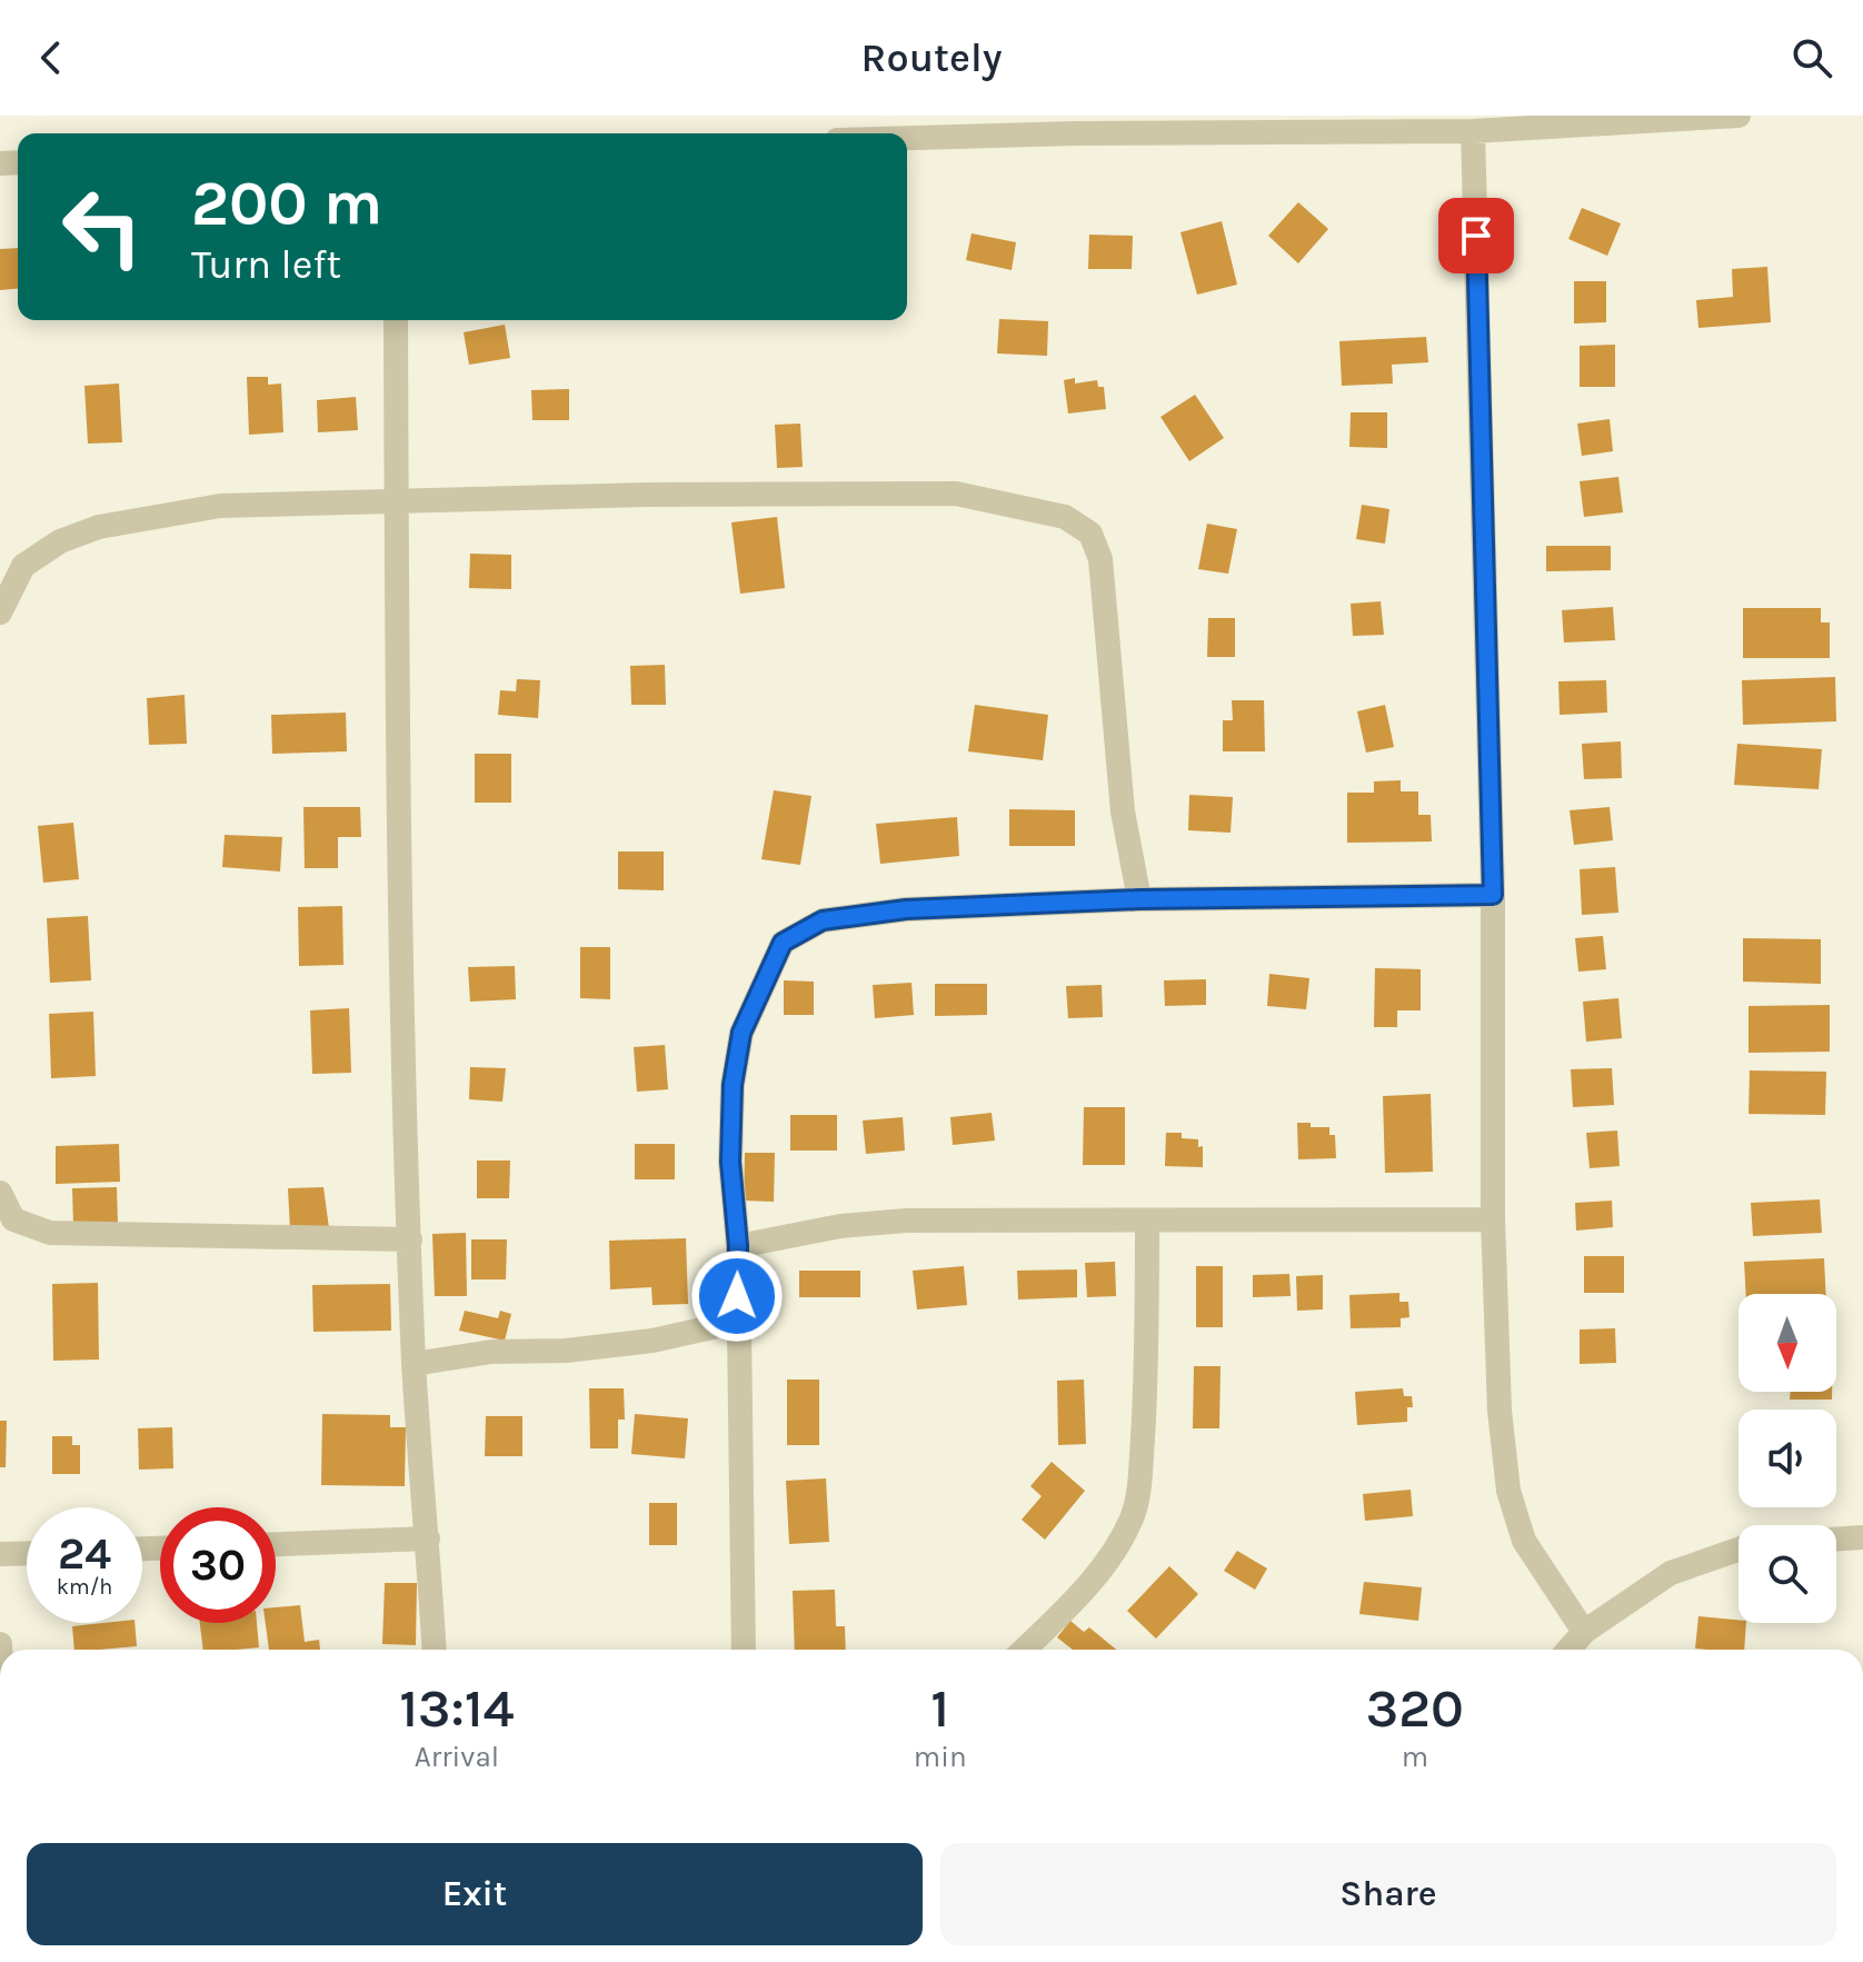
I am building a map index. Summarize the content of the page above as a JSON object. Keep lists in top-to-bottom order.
{
  "north": "bottom",
  "page": {
    "header": "Routely",
    "turn": ["200 m", "Turn left"],
    "speed": "24 km/h",
    "limit": "30",
    "eta": [
      "13:14",
      "Arrival",
      "1",
      "min",
      "320",
      "m"
    ],
    "buttons": ["Exit", "Share"]
  }
}
